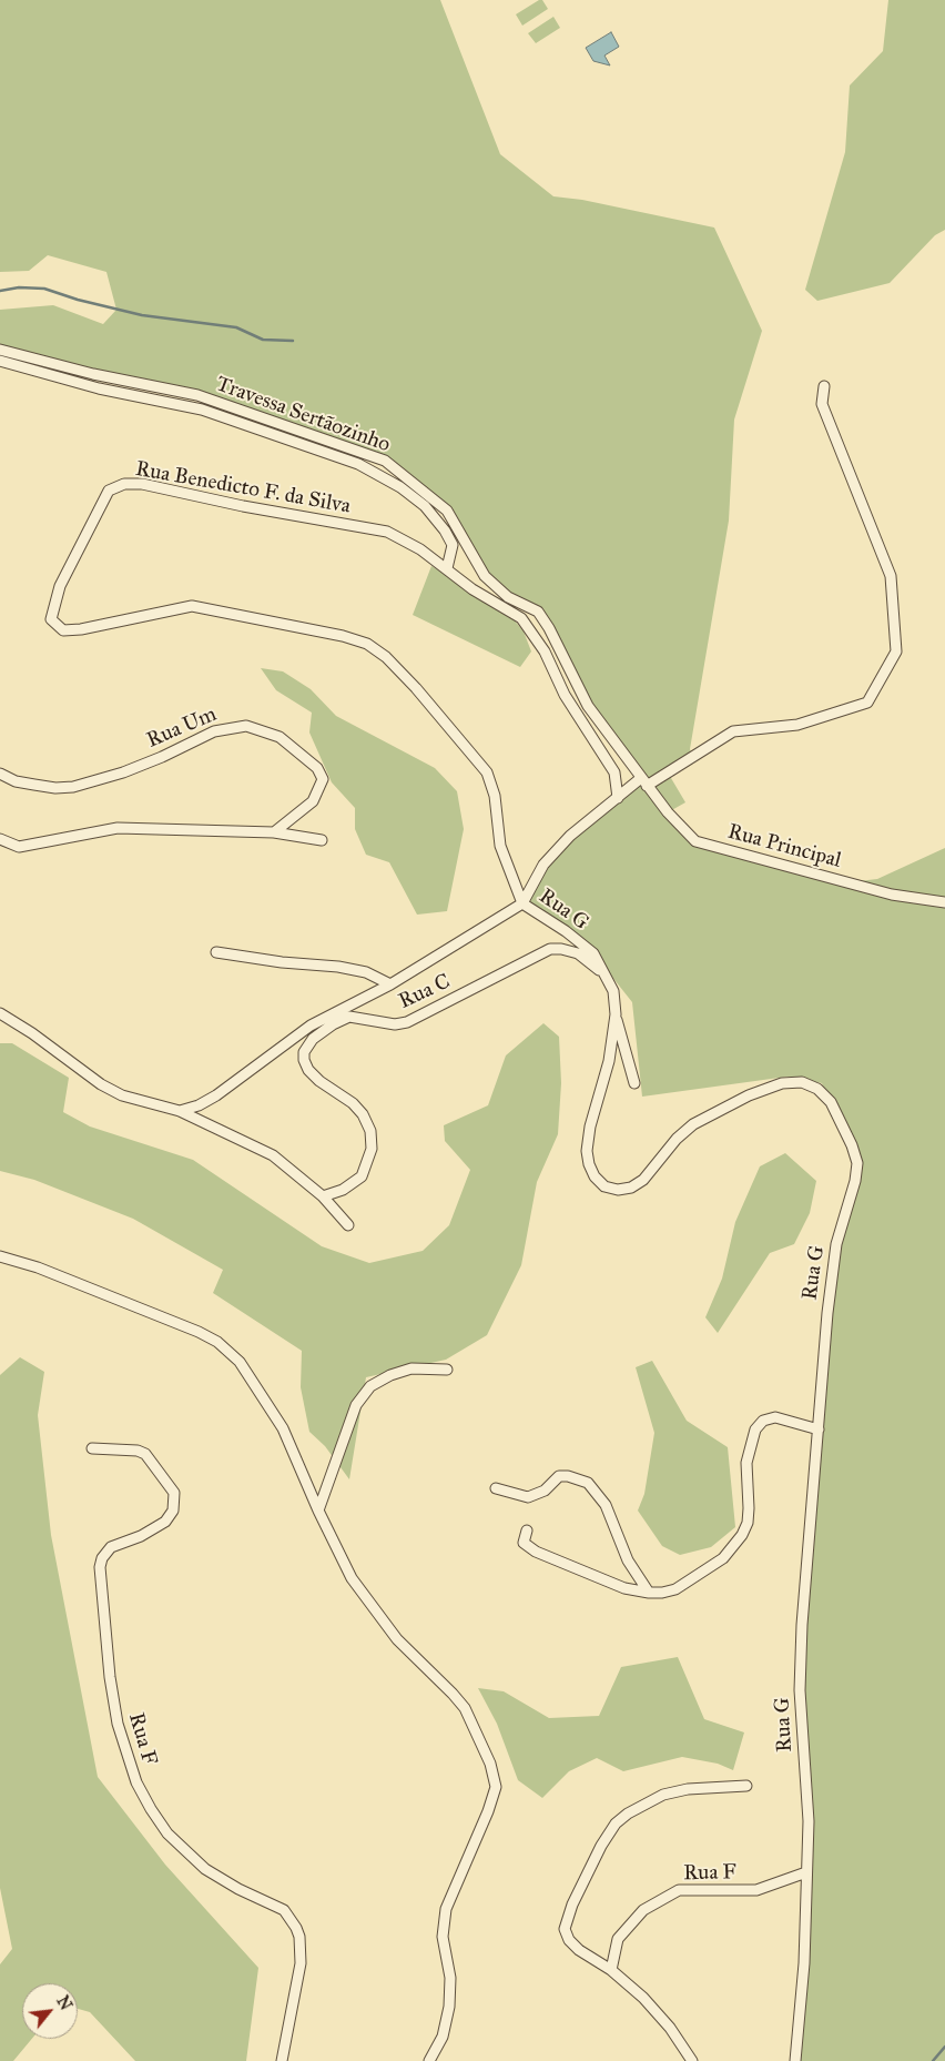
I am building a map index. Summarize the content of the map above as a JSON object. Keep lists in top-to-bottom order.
{
  "streets": {
    "street": [
      "Travessa Sertãozinho",
      "Rua Benedicto F. da Silva",
      "Rua Um",
      "Rua Principal",
      "Rua G",
      "Rua C",
      "Rua F"
    ]
  },
  "crossings": [
    ["Travessa Sertãozinho", "Rua Principal"],
    ["Rua Benedicto F. da Silva", "Rua G"],
    ["Rua G", "Rua C"],
    ["Rua G", "Rua F"]
  ],
  "north": "top right"
}
